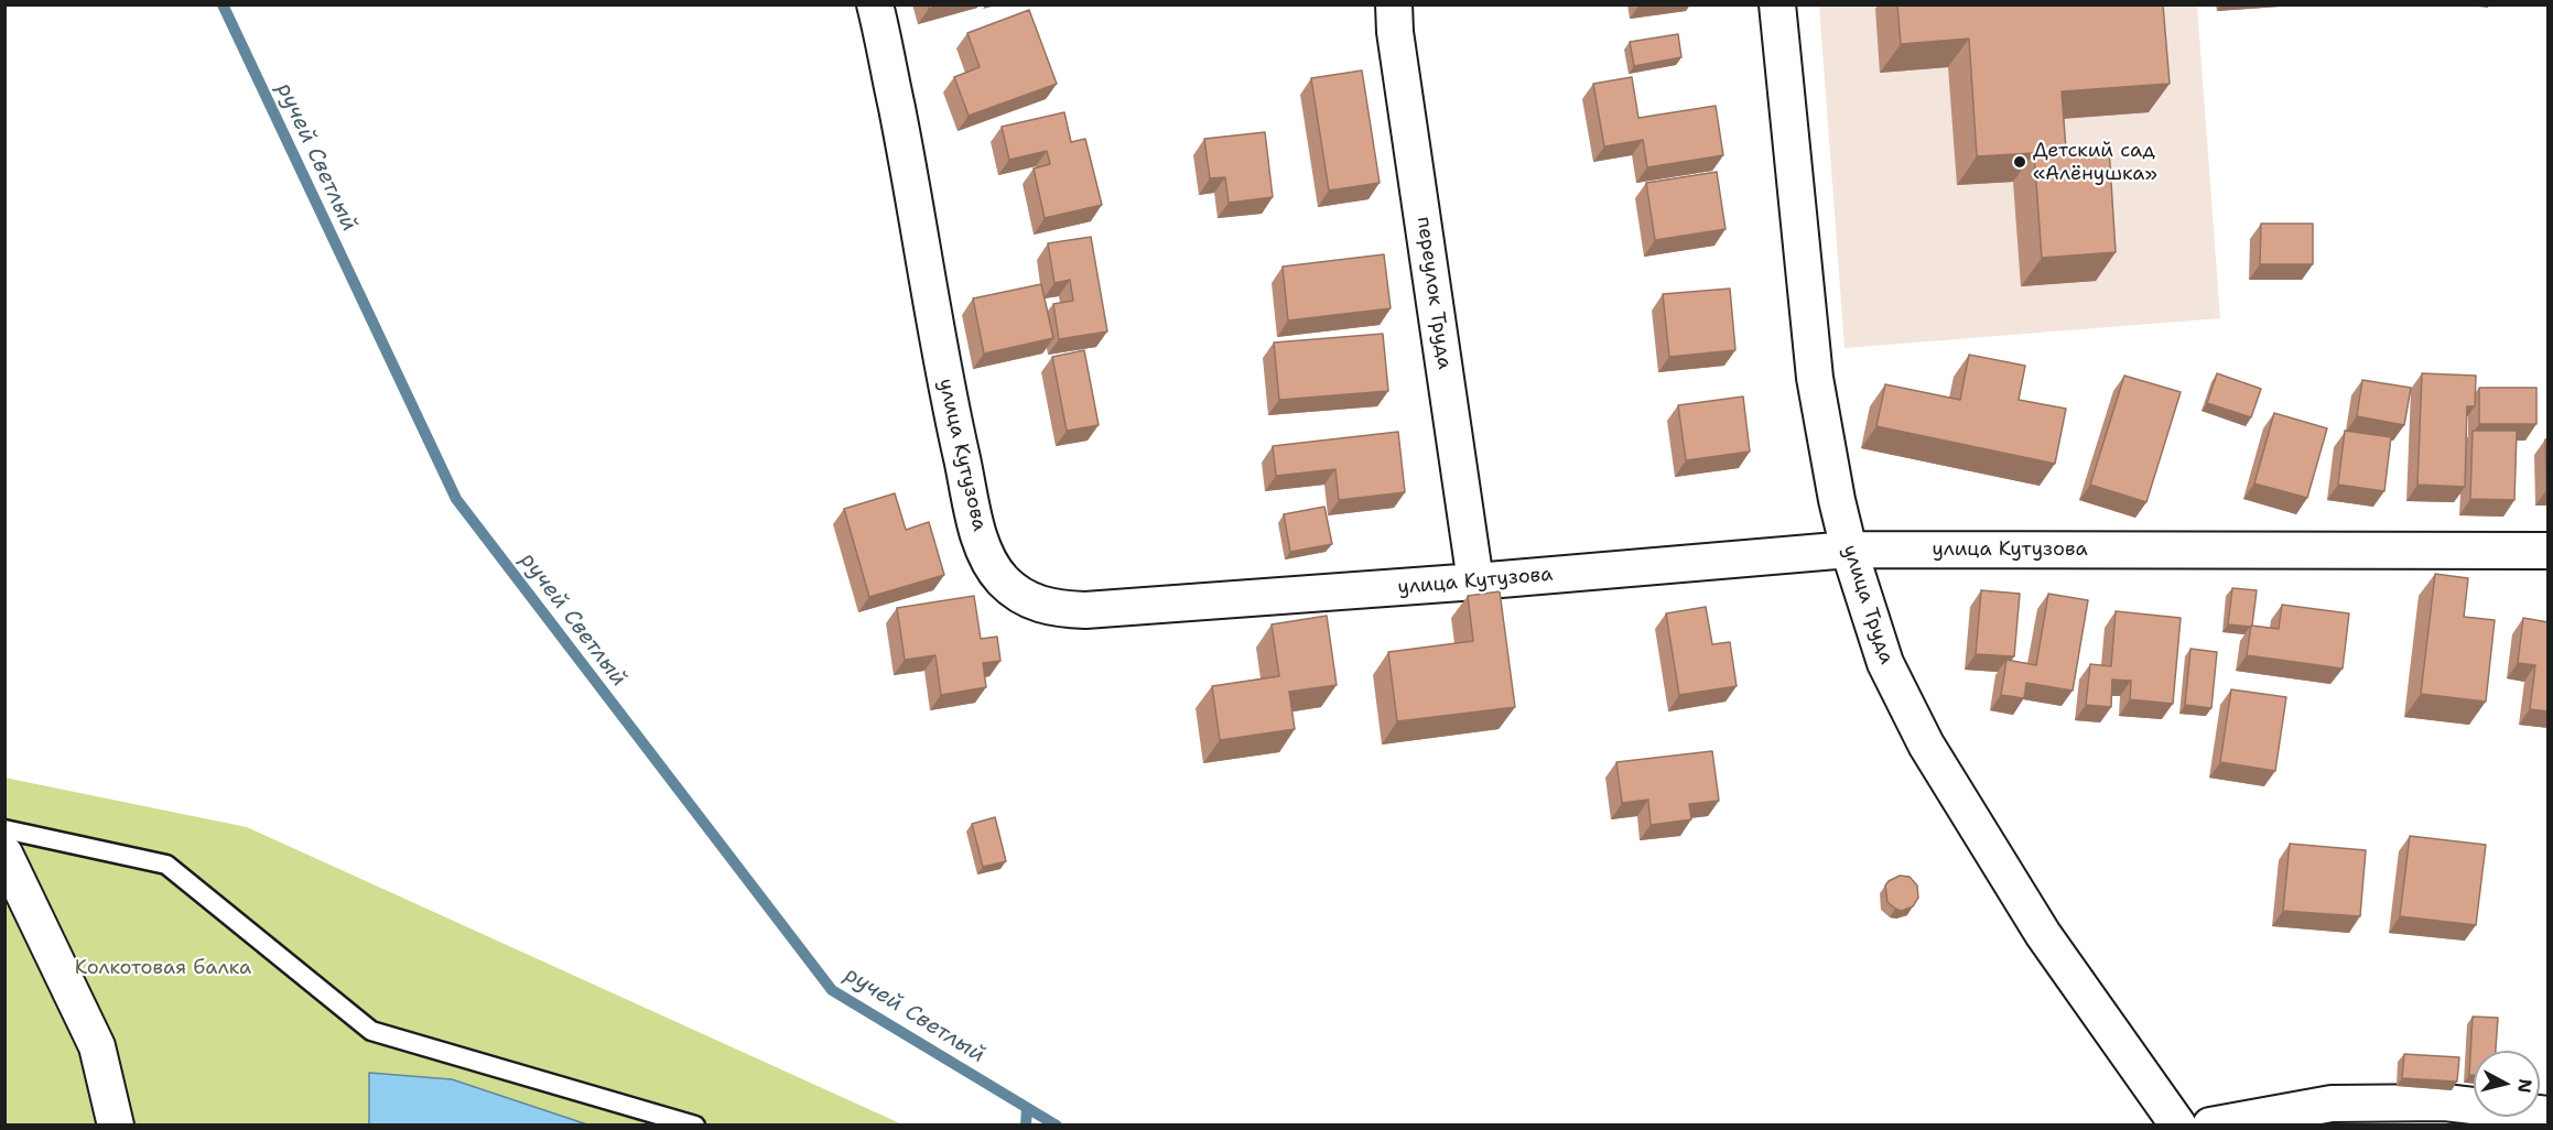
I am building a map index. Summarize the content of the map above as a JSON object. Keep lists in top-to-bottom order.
{
  "streets": {
    "street": ["переулок Труда", "улица Кутузова", "улица Труда"]
  },
  "crossings": [
    ["переулок Труда", "улица Кутузова"],
    ["улица Кутузова", "улица Труда"]
  ],
  "water": ["ручей Светлый"],
  "parks": ["Колкотовая балка"],
  "places": ["Детский сад «Алёнушка»"],
  "north": "right"
}
